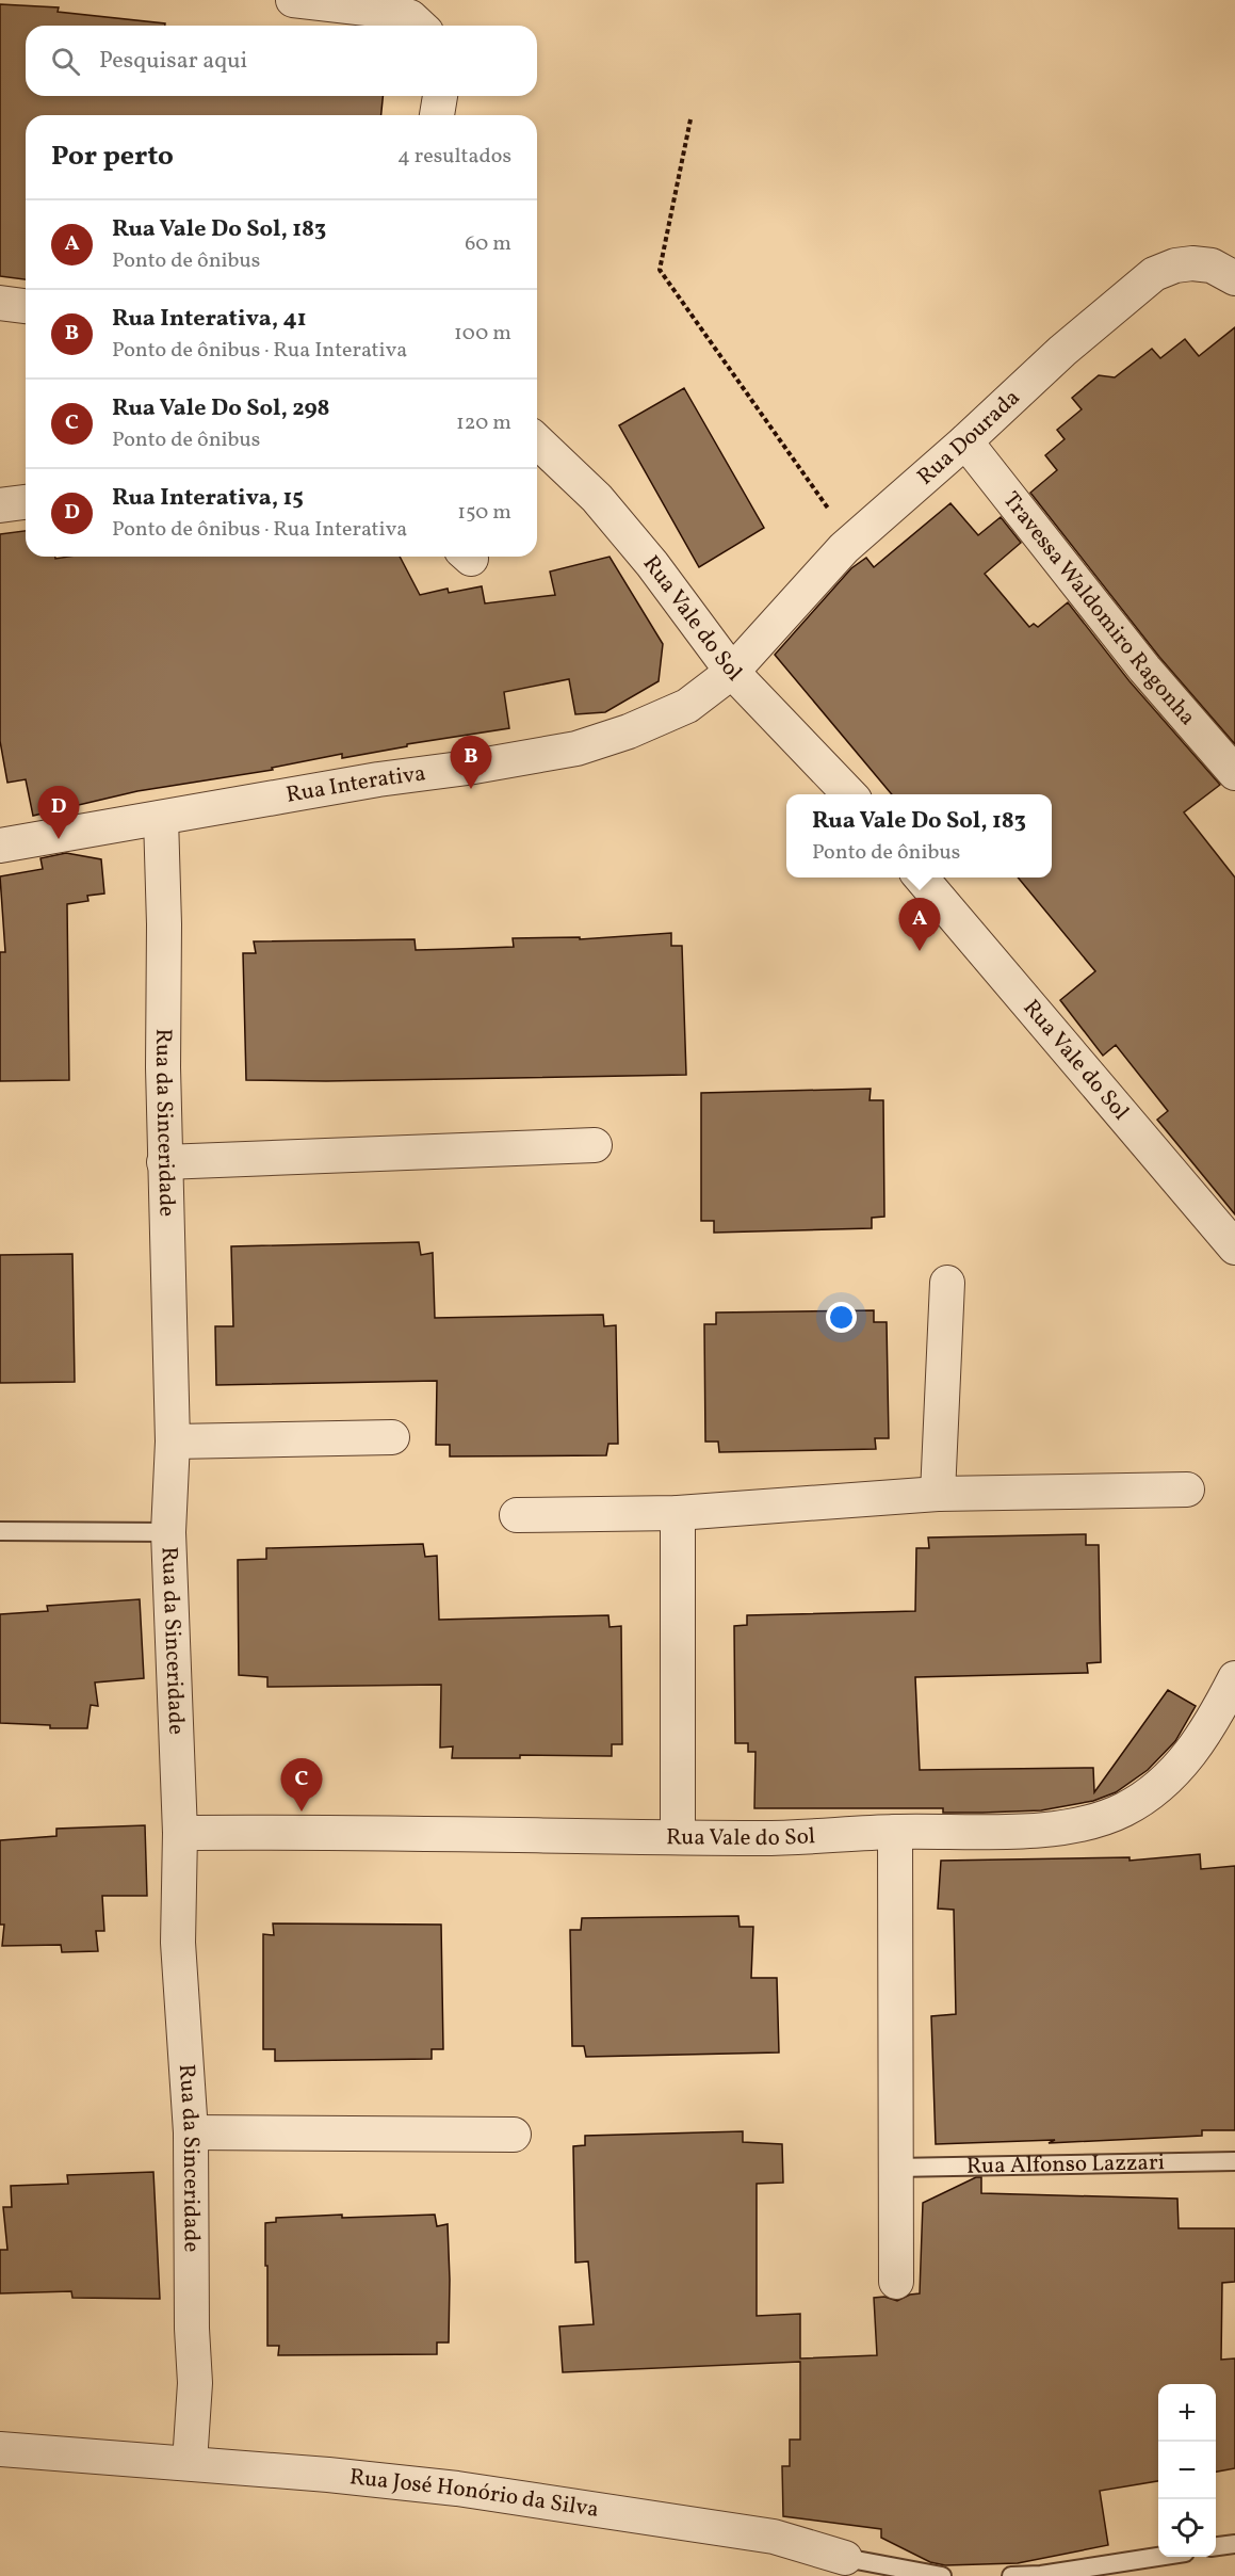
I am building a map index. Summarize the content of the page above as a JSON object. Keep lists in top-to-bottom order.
{
  "streets": {
    "street": [
      "Rua Dourada",
      "Travessa Waldomiro Ragonha",
      "Rua Vale do Sol",
      "Rua Interativa",
      "Rua da Sinceridade",
      "Rua José Honório da Silva"
    ],
    "lane": ["Rua Alfonso Lazzari"]
  },
  "crossings": [
    ["Rua Dourada", "Travessa Waldomiro Ragonha"],
    ["Rua Dourada", "Rua Vale do Sol"],
    ["Rua Dourada", "Rua Interativa"],
    ["Rua Vale do Sol", "Rua Interativa"],
    ["Rua Vale do Sol", "Rua da Sinceridade"],
    ["Rua Interativa", "Rua da Sinceridade"],
    ["Rua da Sinceridade", "Rua José Honório da Silva"]
  ],
  "page": {
    "search": "Pesquisar aqui",
    "heading": ["Por perto", "4 resultados"],
    "list": [
      {
        "mark": "A",
        "name": "Rua Vale Do Sol, 183",
        "note": "Ponto de ônibus",
        "value": "60 m"
      },
      {
        "mark": "B",
        "name": "Rua Interativa, 41",
        "note": "Ponto de ônibus · Rua Interativa",
        "value": "100 m"
      },
      {
        "mark": "C",
        "name": "Rua Vale Do Sol, 298",
        "note": "Ponto de ônibus",
        "value": "120 m"
      },
      {
        "mark": "D",
        "name": "Rua Interativa, 15",
        "note": "Ponto de ônibus · Rua Interativa",
        "value": "150 m"
      }
    ],
    "pins": [
      "B",
      "D",
      "A",
      "C"
    ],
    "popup": ["Rua Vale Do Sol, 183", "Ponto de ônibus"],
    "map_buttons": ["+", "−"]
  }
}
